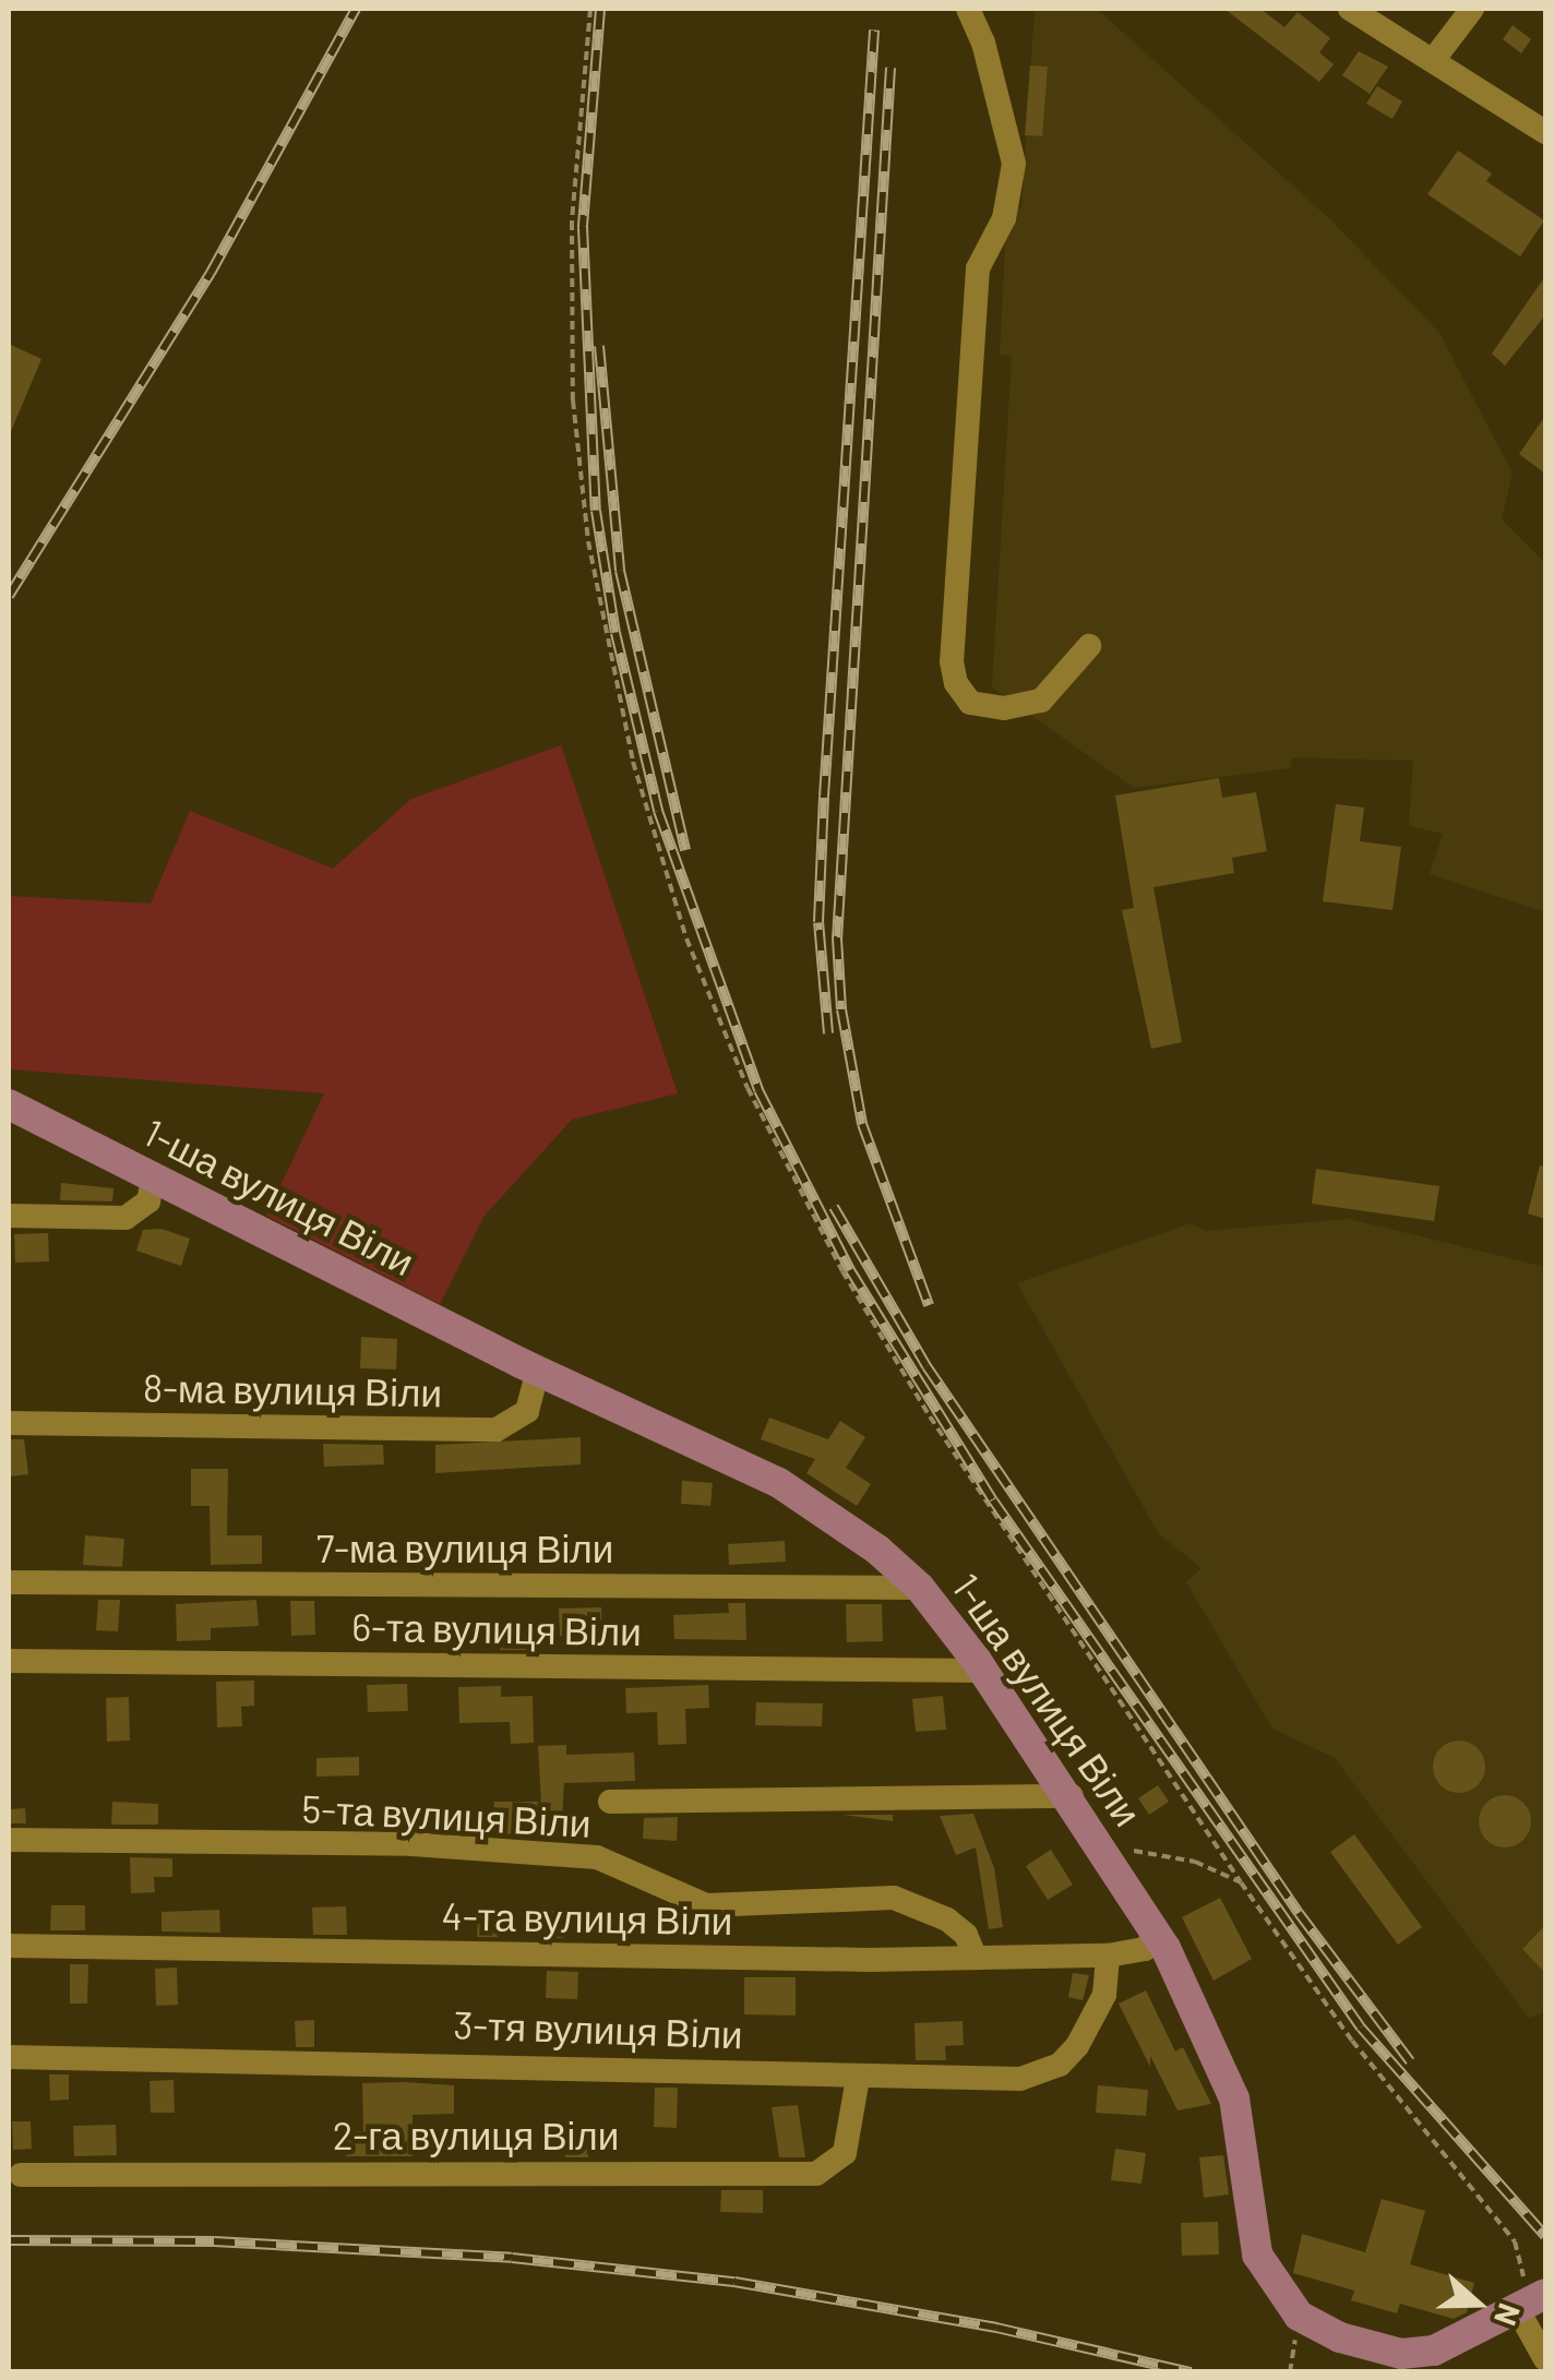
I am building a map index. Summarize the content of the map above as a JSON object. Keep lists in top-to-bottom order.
{
  "streets": {
    "main road": ["1-ша вулиця Віли"],
    "street": [
      "8-ма вулиця Віли",
      "7-ма вулиця Віли",
      "6-та вулиця Віли",
      "5-та вулиця Віли",
      "4-та вулиця Віли",
      "3-тя вулиця Віли",
      "2-га вулиця Віли"
    ]
  },
  "crossings": [
    ["1-ша вулиця Віли", "8-ма вулиця Віли"],
    ["1-ша вулиця Віли", "7-ма вулиця Віли"],
    ["1-ша вулиця Віли", "6-та вулиця Віли"],
    ["1-ша вулиця Віли", "4-та вулиця Віли"],
    ["5-та вулиця Віли", "4-та вулиця Віли"],
    ["4-та вулиця Віли", "3-тя вулиця Віли"],
    ["3-тя вулиця Віли", "2-га вулиця Віли"]
  ],
  "north": "right"
}
